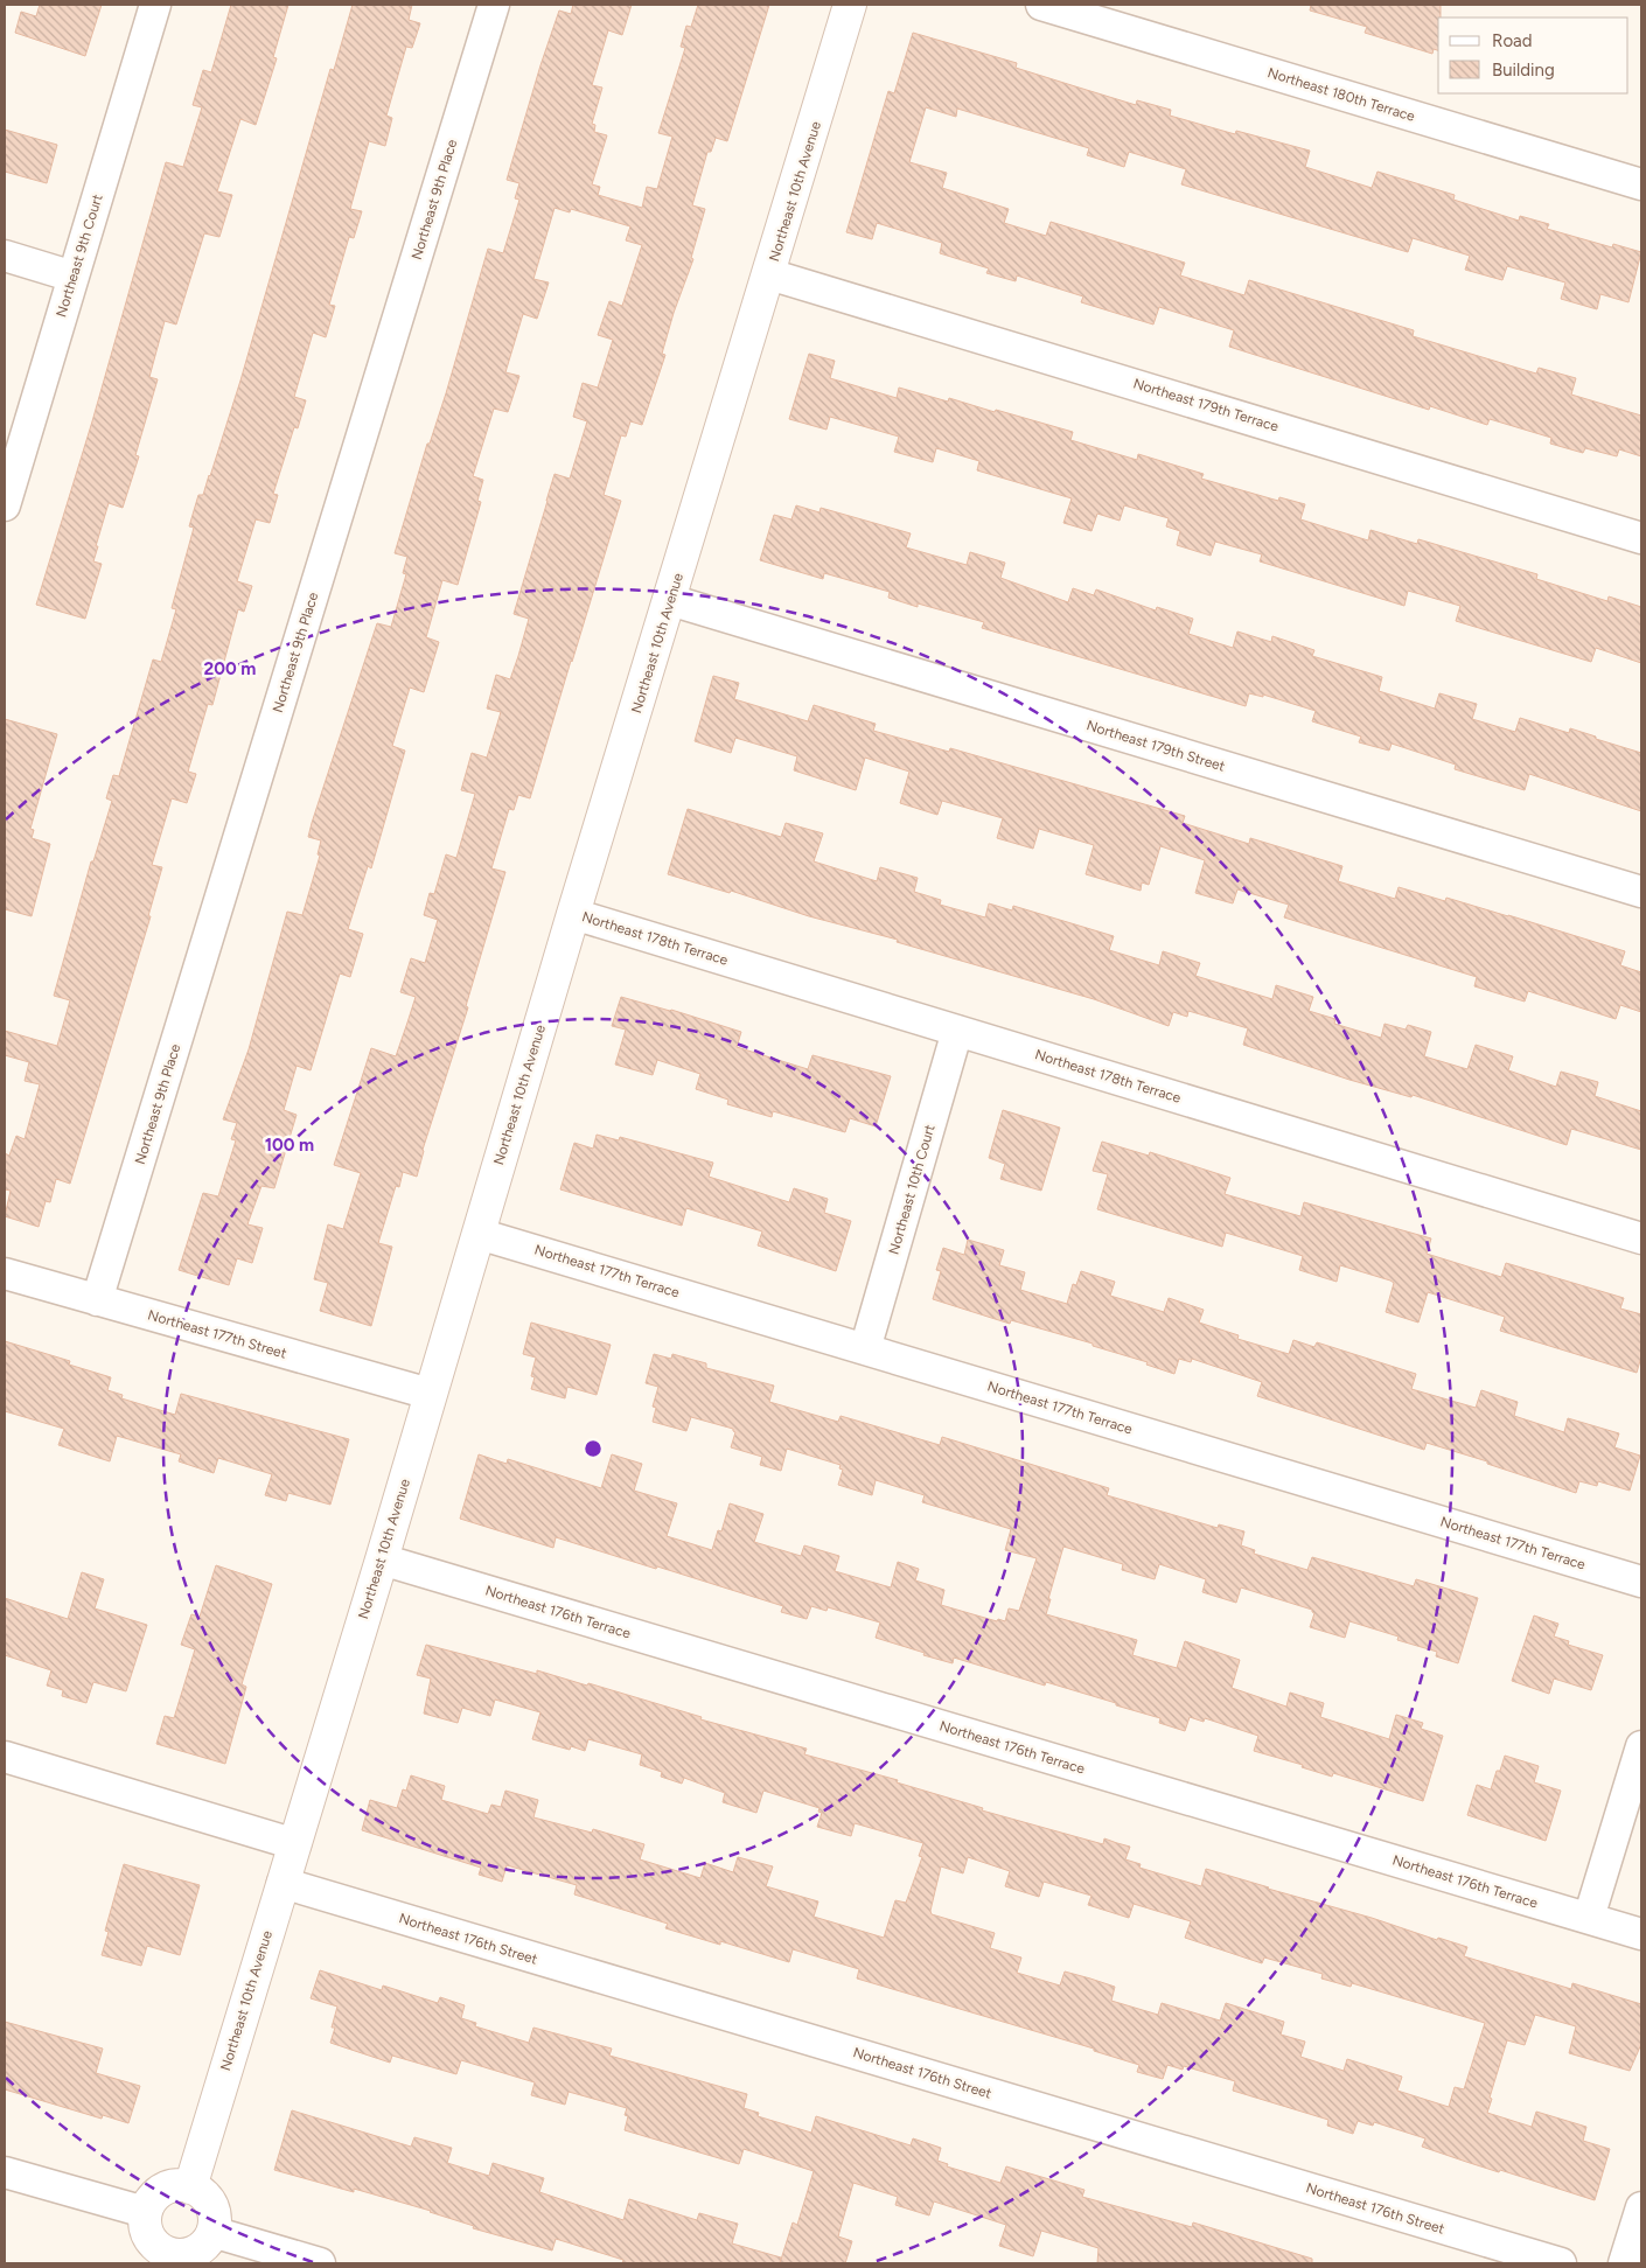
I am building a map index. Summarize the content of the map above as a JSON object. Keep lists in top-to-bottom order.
{
  "streets": {
    "street": [
      "Northeast 180th Terrace",
      "Northeast 10th Avenue",
      "Northeast 9th Place",
      "Northeast 9th Court",
      "Northeast 179th Terrace",
      "Northeast 179th Street",
      "Northeast 178th Terrace",
      "Northeast 10th Court",
      "Northeast 177th Terrace",
      "Northeast 177th Street",
      "Northeast 176th Terrace",
      "Northeast 176th Street"
    ]
  },
  "crossings": [
    ["Northeast 10th Avenue", "Northeast 179th Terrace"],
    ["Northeast 10th Avenue", "Northeast 179th Street"],
    ["Northeast 10th Avenue", "Northeast 178th Terrace"],
    ["Northeast 10th Avenue", "Northeast 177th Terrace"],
    ["Northeast 10th Avenue", "Northeast 177th Street"],
    ["Northeast 10th Avenue", "Northeast 176th Terrace"],
    ["Northeast 10th Avenue", "Northeast 176th Street"],
    ["Northeast 9th Place", "Northeast 177th Street"],
    ["Northeast 178th Terrace", "Northeast 10th Court"],
    ["Northeast 10th Court", "Northeast 177th Terrace"]
  ],
  "legend": ["Road", "Building"],
  "rings": ["200 m", "100 m"]
}
